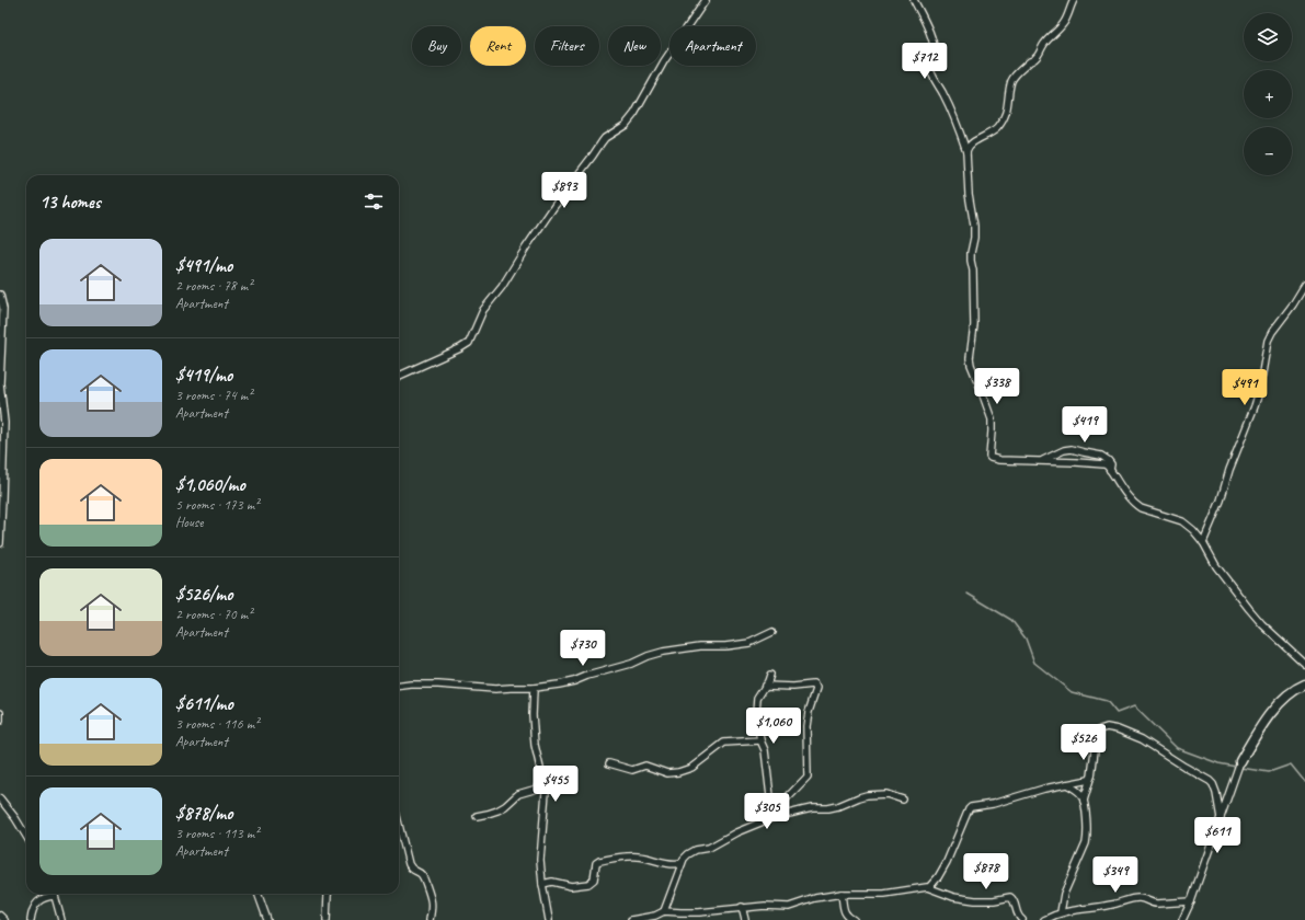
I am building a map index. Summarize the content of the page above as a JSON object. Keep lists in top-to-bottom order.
{
  "page": {
    "map_buttons": ["+", "−"],
    "chip": [
      "Buy",
      "Rent",
      "Filters",
      "New",
      "Apartment"
    ],
    "price": [
      "$712",
      "$893",
      "$338",
      "$491",
      "$419",
      "$730",
      "$1,060",
      "$526",
      "$455",
      "$305",
      "$611",
      "$878",
      "$349"
    ],
    "heading": "13 homes",
    "list": [
      {
        "name": "$491/mo",
        "note": "2 rooms · 78 m² · Apartment"
      },
      {
        "name": "$419/mo",
        "note": "3 rooms · 74 m² · Apartment"
      },
      {
        "name": "$1,060/mo",
        "note": "5 rooms · 173 m² · House"
      },
      {
        "name": "$526/mo",
        "note": "2 rooms · 70 m² · Apartment"
      },
      {
        "name": "$611/mo",
        "note": "3 rooms · 116 m² · Apartment"
      },
      {
        "name": "$878/mo",
        "note": "3 rooms · 113 m² · Apartment"
      }
    ]
  }
}
